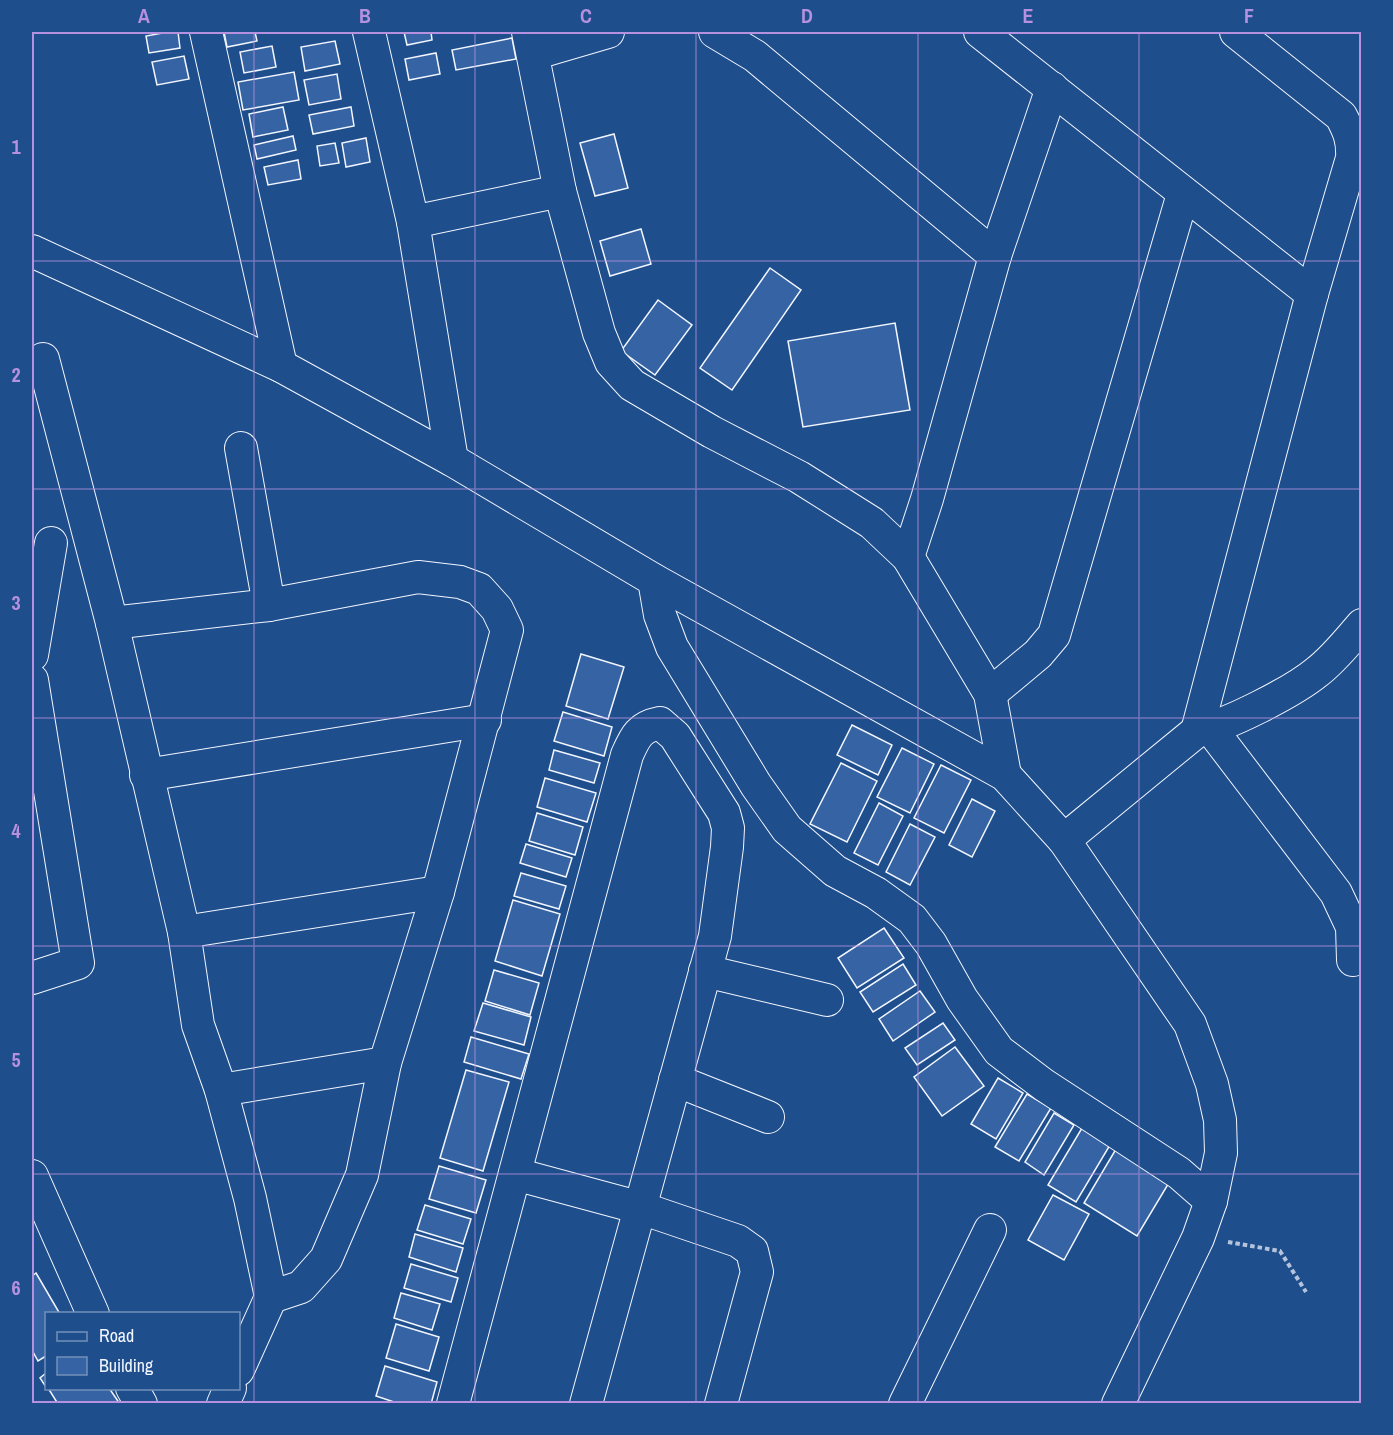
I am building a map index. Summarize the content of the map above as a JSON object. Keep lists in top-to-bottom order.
{
  "legend": ["Road", "Building"],
  "grid": {
    "columns": [
      "A",
      "B",
      "C",
      "D",
      "E",
      "F"
    ],
    "rows": [
      "1",
      "2",
      "3",
      "4",
      "5",
      "6"
    ]
  }
}
